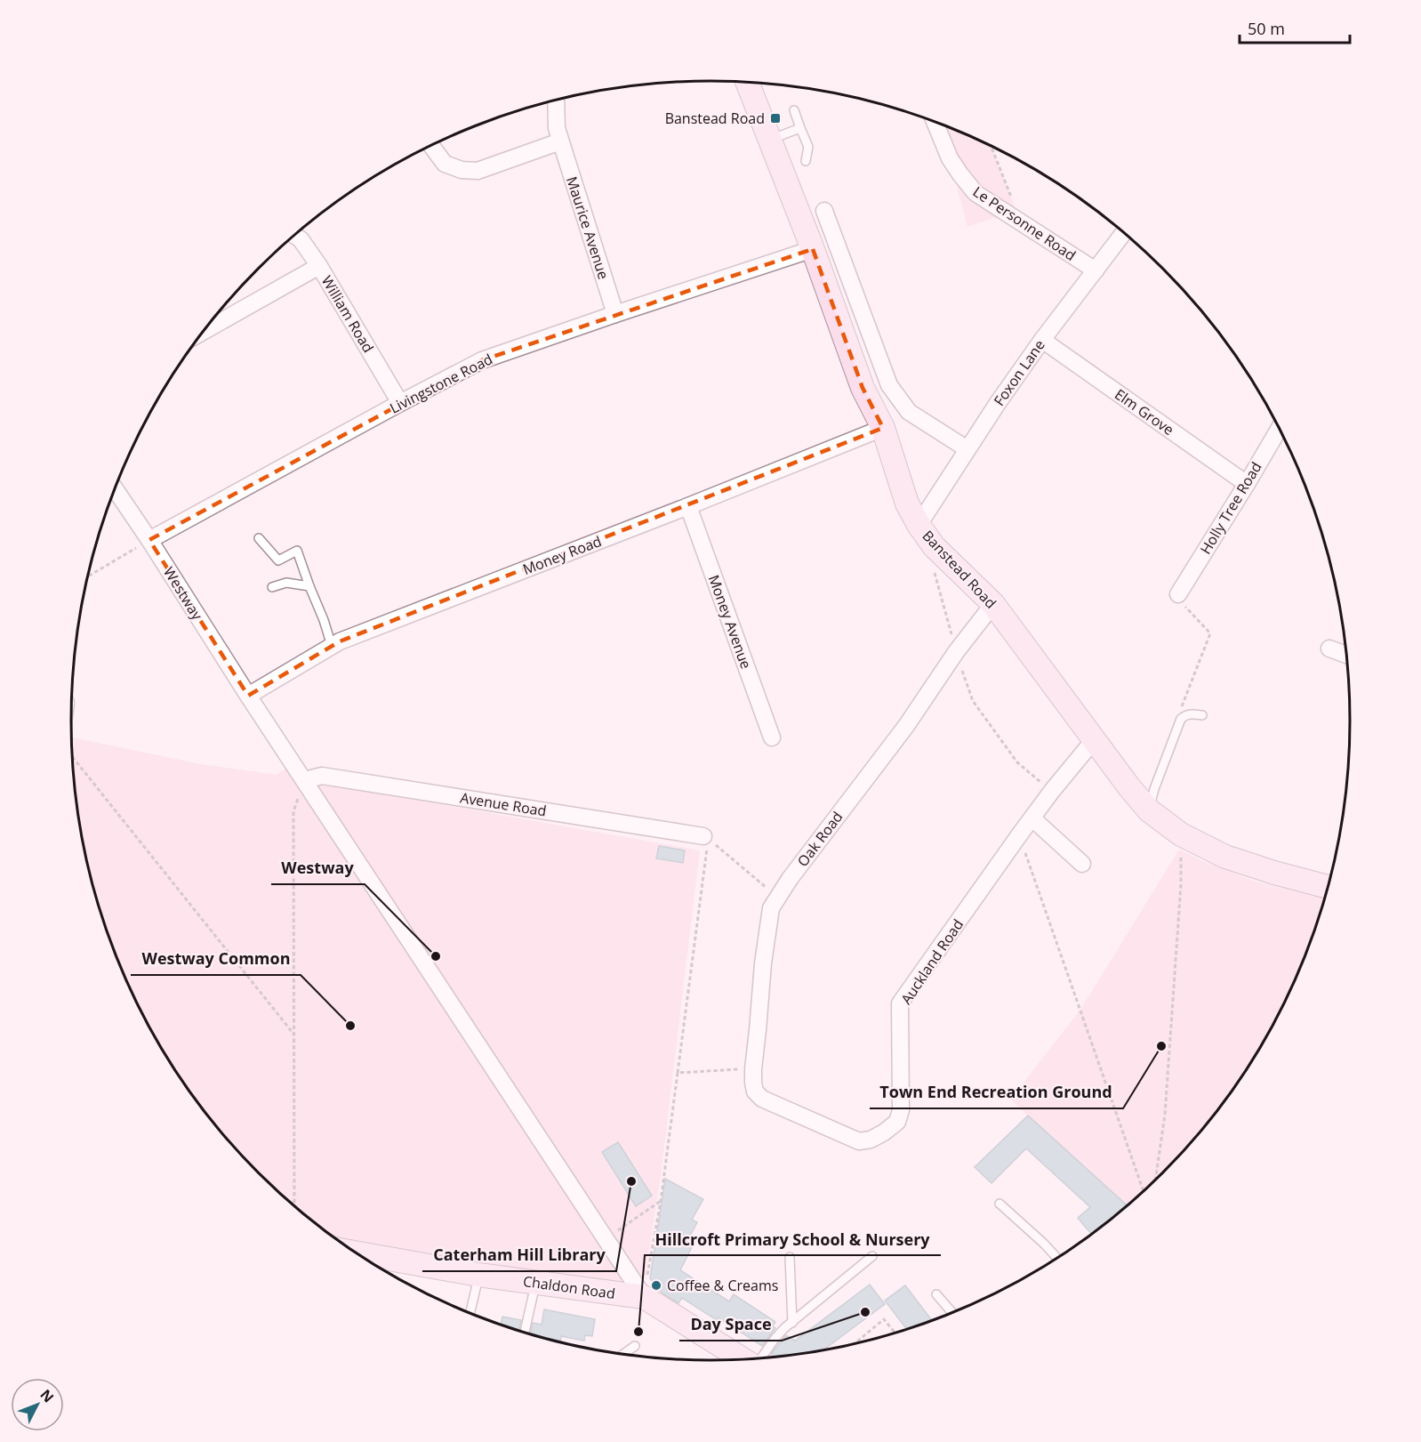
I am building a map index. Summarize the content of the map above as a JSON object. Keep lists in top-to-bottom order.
{
  "streets": {
    "main road": ["Banstead Road", "Chaldon Road"],
    "street": [
      "Le Personne Road",
      "Maurice Avenue",
      "William Road",
      "Foxon Lane",
      "Livingstone Road",
      "Elm Grove",
      "Holly Tree Road",
      "Money Road",
      "Westway",
      "Money Avenue",
      "Avenue Road",
      "Oak Road",
      "Auckland Road"
    ]
  },
  "crossings": [
    ["Le Personne Road", "Foxon Lane"],
    ["Maurice Avenue", "Livingstone Road"],
    ["William Road", "Livingstone Road"],
    ["Foxon Lane", "Elm Grove"],
    ["Foxon Lane", "Banstead Road"],
    ["Livingstone Road", "Banstead Road"],
    ["Livingstone Road", "Westway"],
    ["Elm Grove", "Holly Tree Road"],
    ["Money Road", "Banstead Road"],
    ["Money Road", "Westway"],
    ["Money Road", "Money Avenue"],
    ["Banstead Road", "Oak Road"],
    ["Banstead Road", "Auckland Road"],
    ["Westway", "Avenue Road"],
    ["Westway", "Chaldon Road"],
    ["Oak Road", "Auckland Road"]
  ],
  "places": {
    "transit": ["Banstead Road"],
    "other": [
      "Westway",
      "Westway Common",
      "Town End Recreation Ground",
      "Caterham Hill Library",
      "Coffee & Creams",
      "Day Space",
      "Hillcroft Primary School & Nursery"
    ]
  },
  "scale_bar": "50 m",
  "north": "top right"
}
